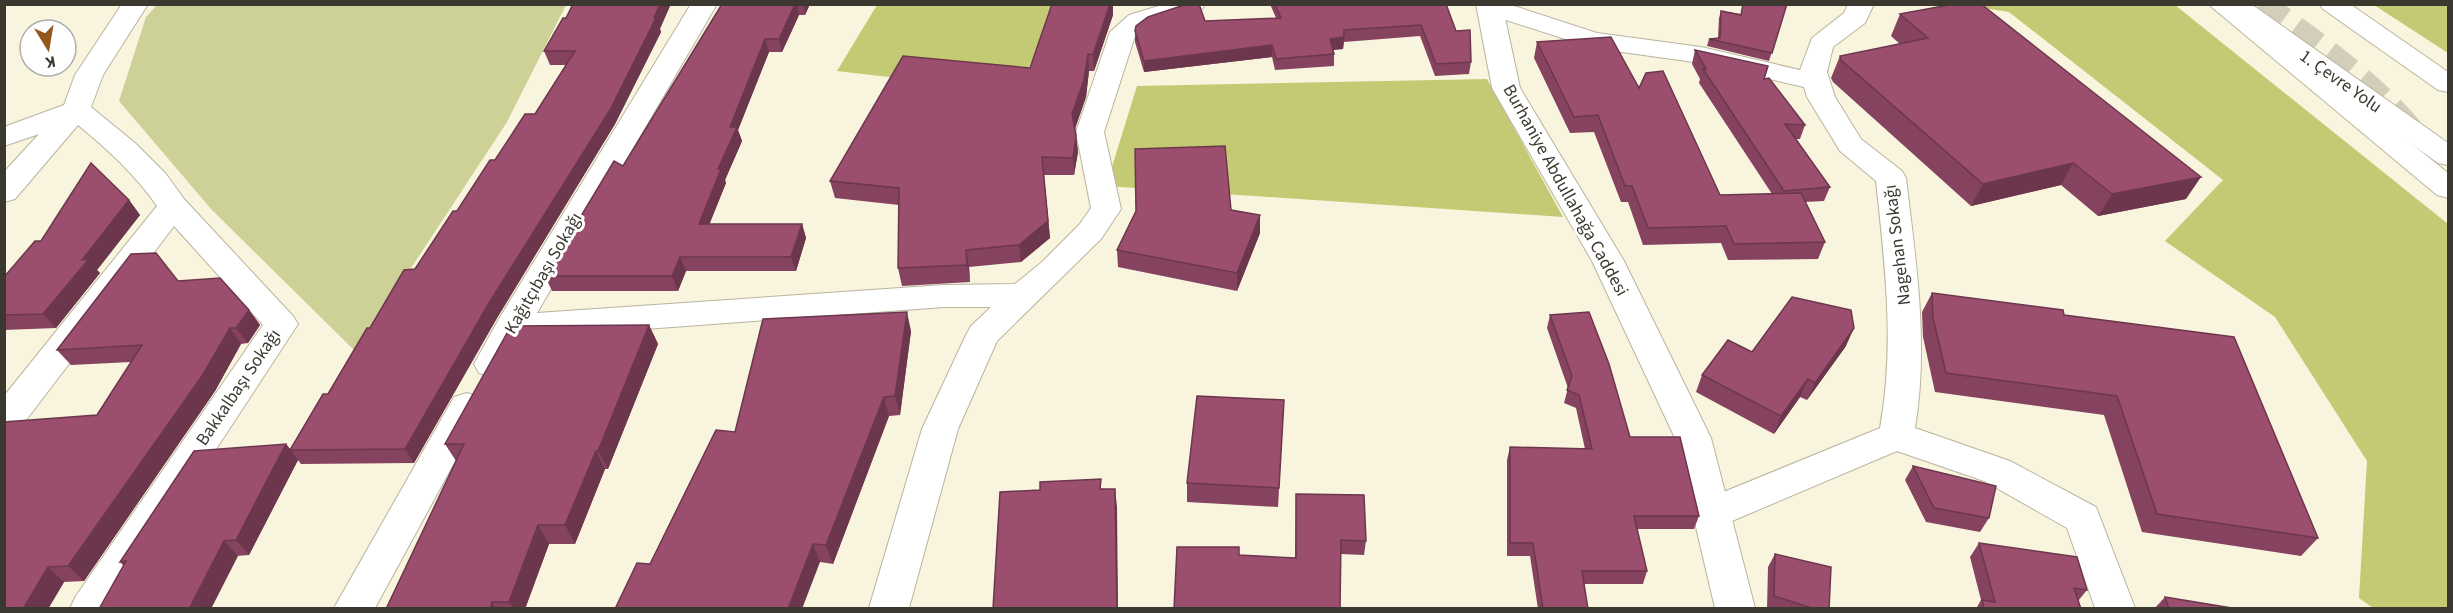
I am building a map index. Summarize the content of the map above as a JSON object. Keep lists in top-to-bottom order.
{
  "streets": {
    "main road": [
      "1. Çevre Yolu",
      "Burhaniye Abdullahağa Caddesi",
      "Nagehan Sokağı",
      "Kağıtçıbaşı Sokağı",
      "Bakkalbaşı Sokağı"
    ]
  },
  "north": "bottom"
}
